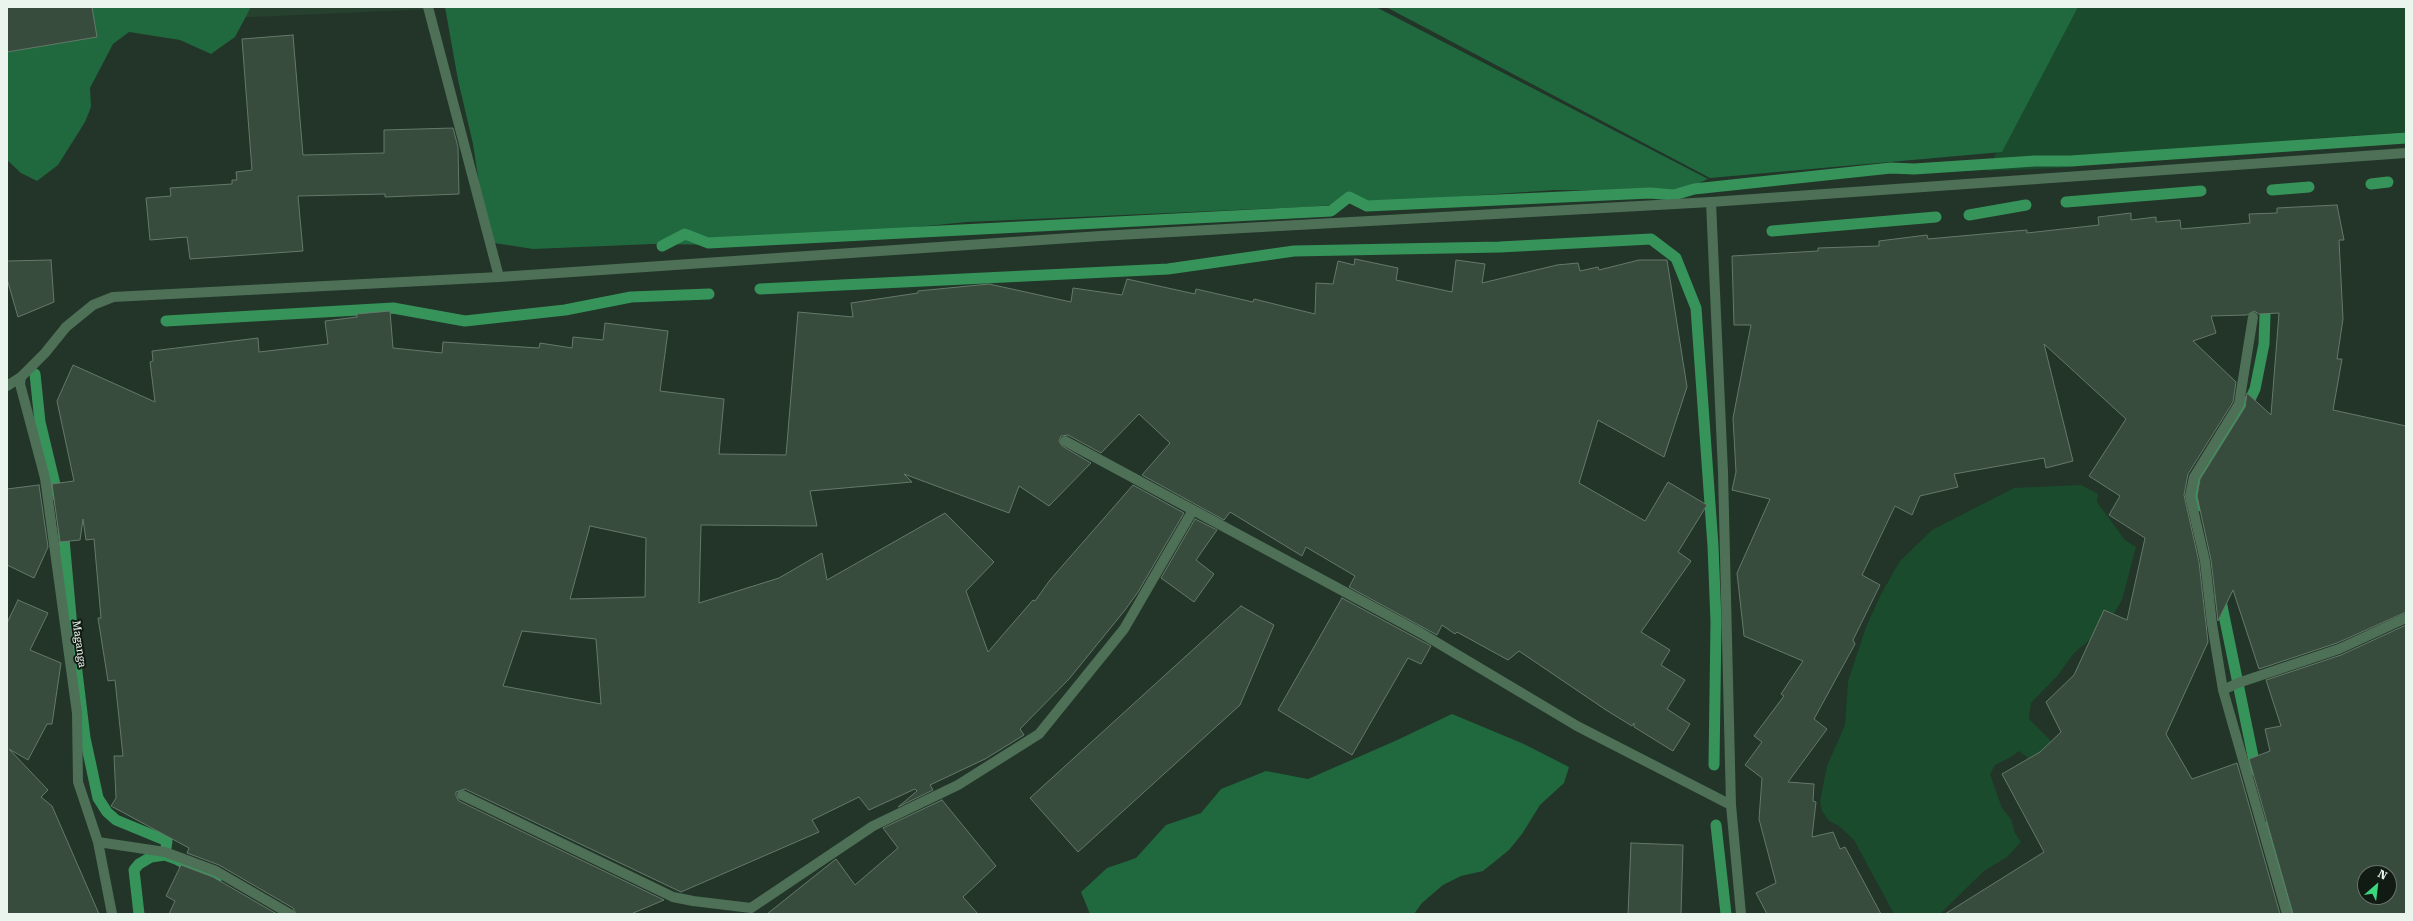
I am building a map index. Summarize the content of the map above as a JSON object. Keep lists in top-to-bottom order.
{
  "streets": {
    "street": ["Maganga"]
  },
  "north": "top right"
}
